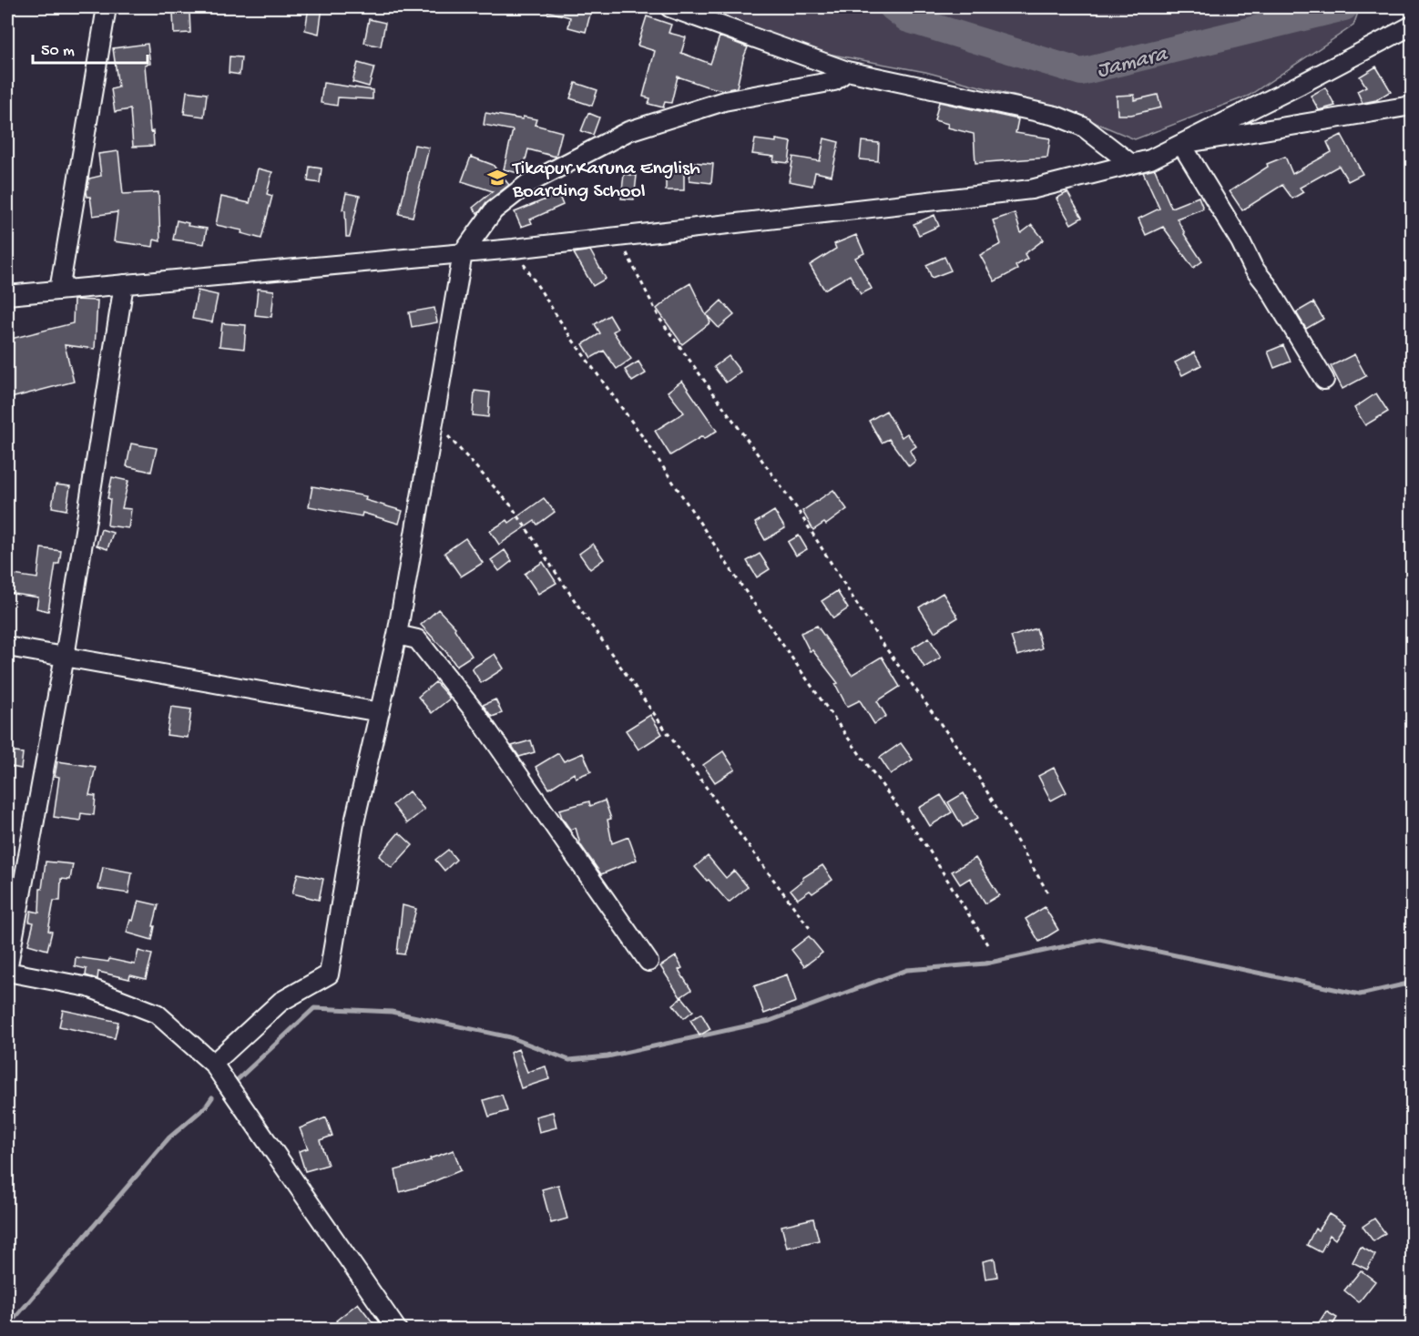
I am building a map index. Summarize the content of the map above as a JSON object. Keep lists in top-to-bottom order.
{
  "water": ["Jamara"],
  "places": {
    "school or university": ["Tikapur Karuna English Boarding School"]
  },
  "scale_bar": "50 m"
}
